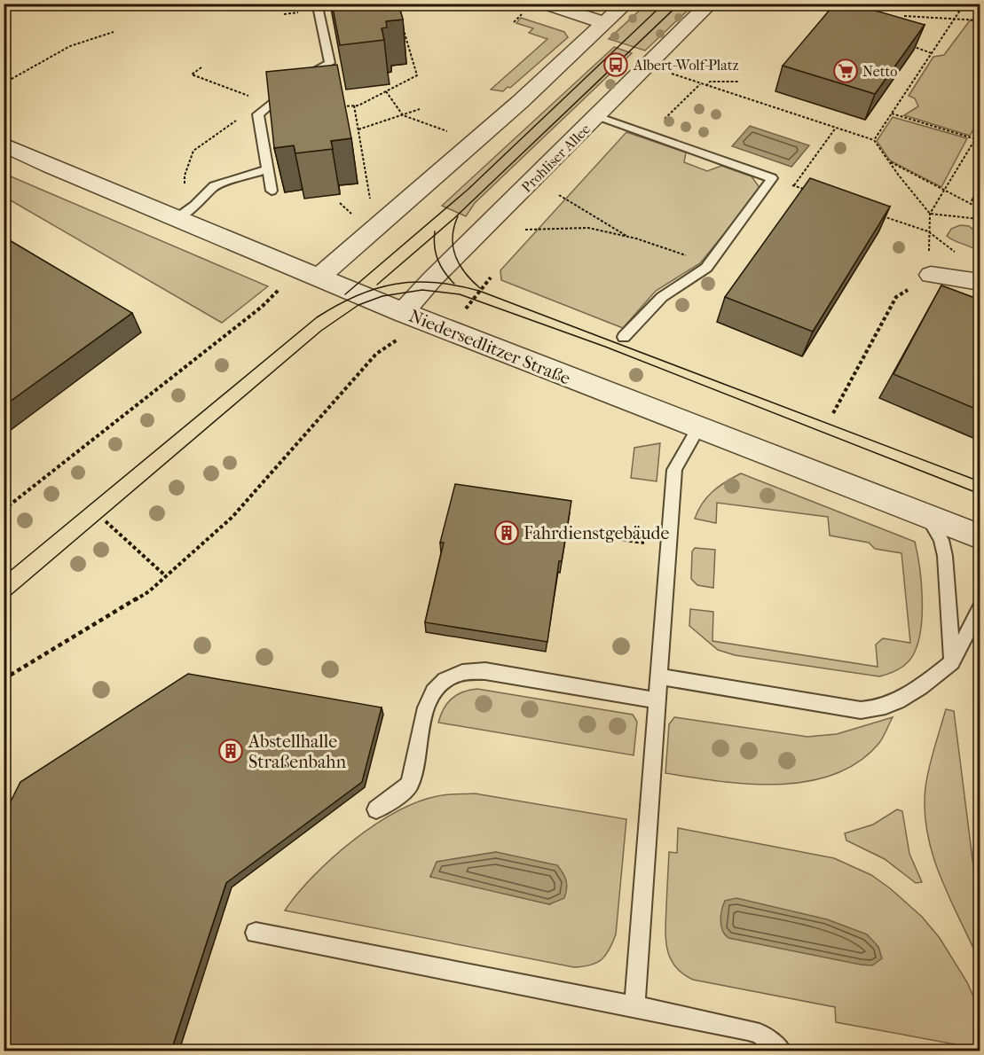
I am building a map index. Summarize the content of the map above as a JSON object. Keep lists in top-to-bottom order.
{
  "streets": {
    "street": ["Prohliser Allee", "Niedersedlitzer Straße"]
  },
  "crossings": [
    ["Prohliser Allee", "Niedersedlitzer Straße"]
  ],
  "places": {
    "bus stop": ["Albert-Wolf-Platz"],
    "supermarket": ["Netto"],
    "building": ["Fahrdienstgebäude", "Abstellhalle Straßenbahn"]
  }
}
